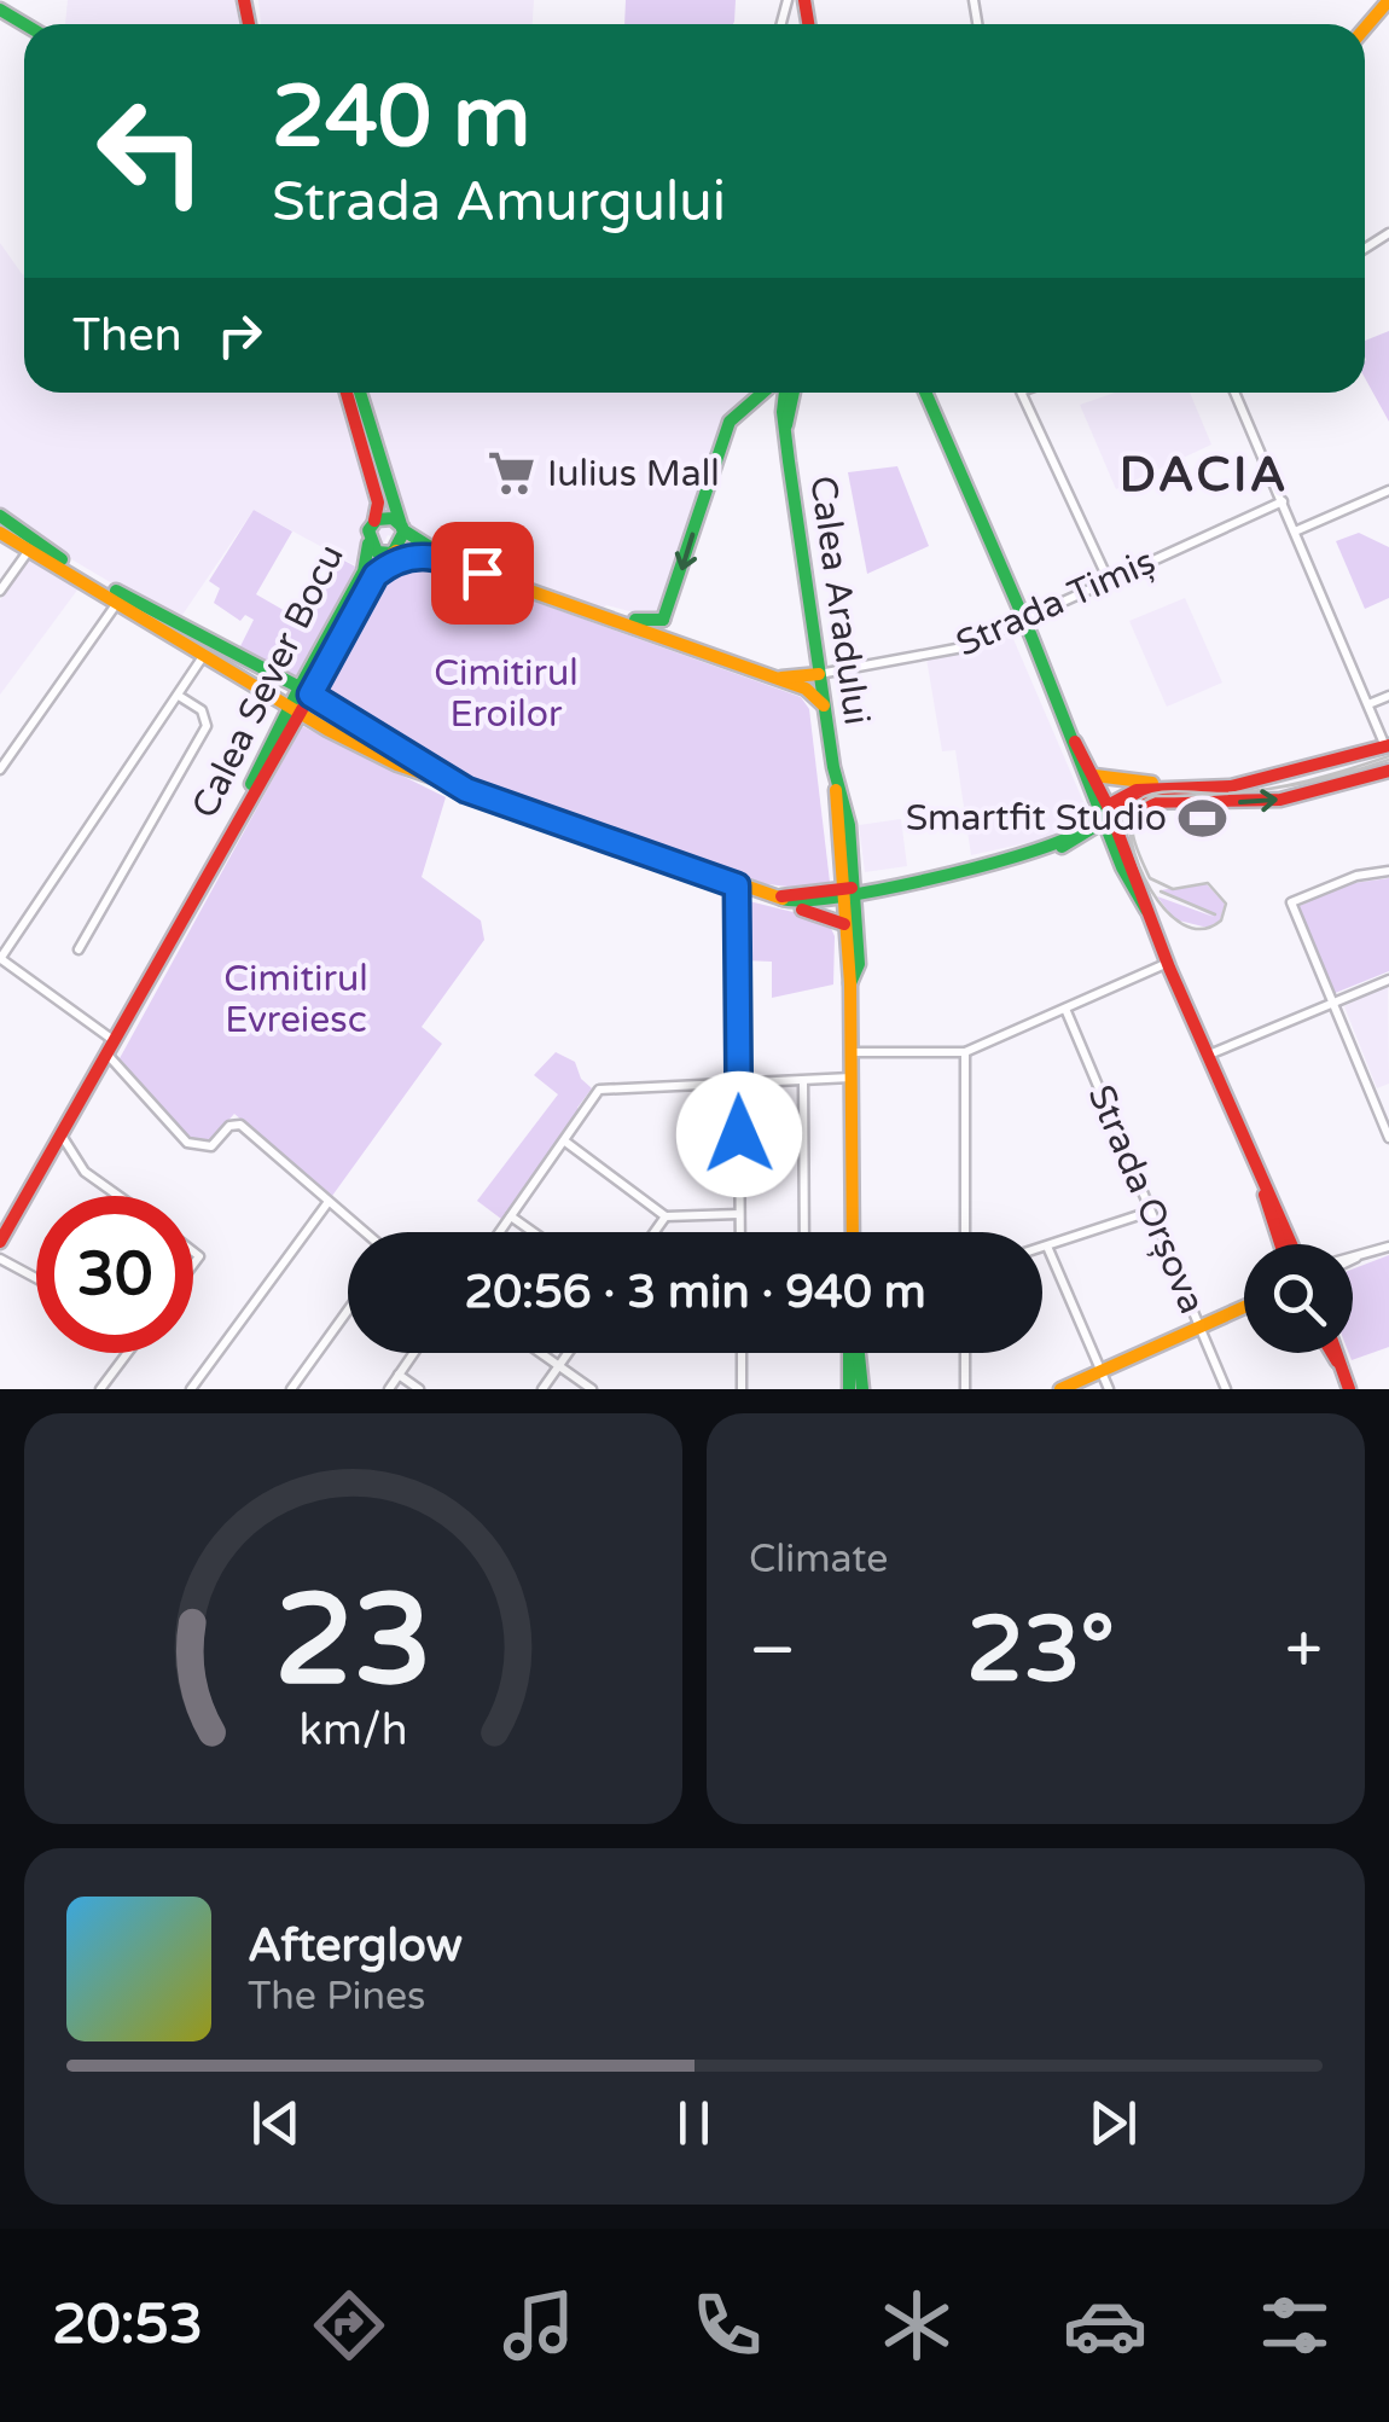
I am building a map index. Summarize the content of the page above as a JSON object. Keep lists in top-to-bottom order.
{
  "streets": {
    "main road": ["Calea Aradului", "Calea Sever Bocu"],
    "street": ["Strada Timiș", "Strada Orșova"]
  },
  "crossings": [
    ["Calea Aradului", "Strada Timiș"]
  ],
  "districts": ["DACIA"],
  "parks": ["Cimitirul Eroilor", "Cimitirul Evreiesc"],
  "places": {
    "supermarket": ["Iulius Mall"],
    "sports": ["Smartfit Studio"]
  },
  "page": {
    "turn": ["240 m", "Strada Amurgului"],
    "then": "Then",
    "limit": "30",
    "trip": "20:56 · 3 min · 940 m",
    "tile": "Climate",
    "heat": ["−", "23°", "+"],
    "song": ["Afterglow", "The Pines"],
    "tabs": "20:53",
    "gauge": ["23", "km/h"]
  }
}
